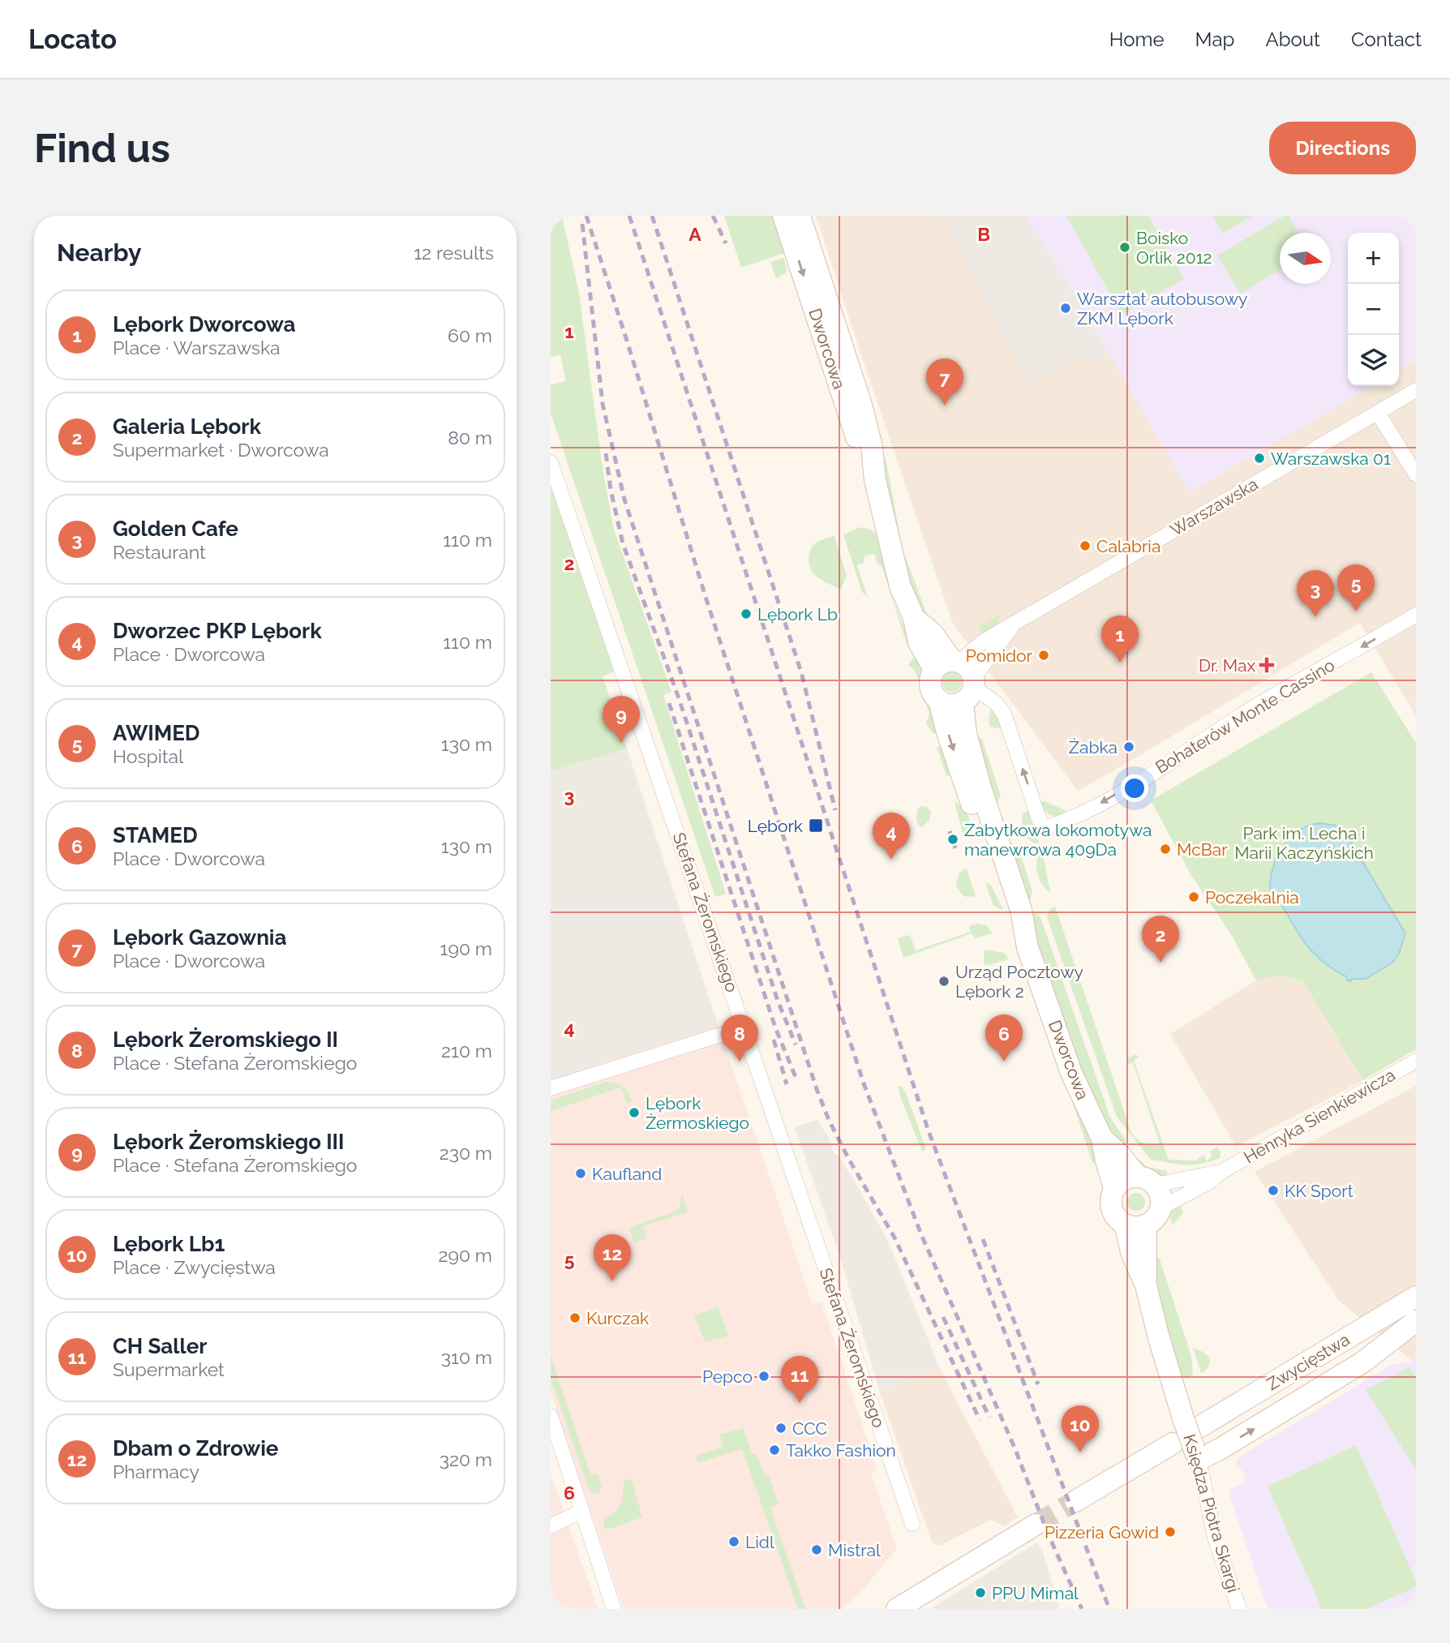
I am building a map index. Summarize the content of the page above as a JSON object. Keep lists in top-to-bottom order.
{
  "streets": {
    "street": [
      "Dworcowa",
      "Warszawska",
      "Bohaterów Monte Cassino",
      "Stefana Żeromskiego",
      "Henryka Sienkiewicza",
      "Zwycięstwa",
      "Księdza Piotra Skargi"
    ]
  },
  "crossings": [
    ["Dworcowa", "Warszawska"],
    ["Dworcowa", "Bohaterów Monte Cassino"],
    ["Dworcowa", "Henryka Sienkiewicza"],
    ["Zwycięstwa", "Księdza Piotra Skargi"]
  ],
  "one_way": ["Bohaterów Monte Cassino"],
  "parks": ["Park im. Lecha i Marii Kaczyńskich"],
  "places": {
    "other": [
      "Boisko Orlik 2012",
      "Warsztat autobusowy ZKM Lębork",
      "Warszawska 01",
      "Calabria",
      "Lębork Lb",
      "Pomidor",
      "Żabka",
      "Zabytkowa lokomotywa manewrowa 409Da",
      "McBar",
      "Poczekalnia",
      "Urząd Pocztowy Lębork 2",
      "Lębork Żermoskiego",
      "Kaufland",
      "KK Sport",
      "Kurczak",
      "Pepco",
      "CCC",
      "Takko Fashion",
      "Pizzeria Gowid",
      "Lidl",
      "Mistral",
      "PPU Mimal"
    ],
    "health": ["Dr. Max"],
    "transit": ["Lębork"]
  },
  "north": "right",
  "page": {
    "header": "Locato",
    "nav": [
      "Home",
      "Map",
      "About",
      "Contact"
    ],
    "buttons": "Directions",
    "title": "Find us",
    "heading": ["Nearby", "12 results"],
    "map_buttons": ["+", "−"],
    "list": [
      {
        "mark": "1",
        "name": "Lębork Dworcowa",
        "note": "Place · Warszawska",
        "value": "60 m"
      },
      {
        "mark": "2",
        "name": "Galeria Lębork",
        "note": "Supermarket · Dworcowa",
        "value": "80 m"
      },
      {
        "mark": "3",
        "name": "Golden Cafe",
        "note": "Restaurant",
        "value": "110 m"
      },
      {
        "mark": "4",
        "name": "Dworzec PKP Lębork",
        "note": "Place · Dworcowa",
        "value": "110 m"
      },
      {
        "mark": "5",
        "name": "AWIMED",
        "note": "Hospital",
        "value": "130 m"
      },
      {
        "mark": "6",
        "name": "STAMED",
        "note": "Place · Dworcowa",
        "value": "130 m"
      },
      {
        "mark": "7",
        "name": "Lębork Gazownia",
        "note": "Place · Dworcowa",
        "value": "190 m"
      },
      {
        "mark": "8",
        "name": "Lębork Żeromskiego II",
        "note": "Place · Stefana Żeromskiego",
        "value": "210 m"
      },
      {
        "mark": "9",
        "name": "Lębork Żeromskiego III",
        "note": "Place · Stefana Żeromskiego",
        "value": "230 m"
      },
      {
        "mark": "10",
        "name": "Lębork Lb1",
        "note": "Place · Zwycięstwa",
        "value": "290 m"
      },
      {
        "mark": "11",
        "name": "CH Saller",
        "note": "Supermarket",
        "value": "310 m"
      },
      {
        "mark": "12",
        "name": "Dbam o Zdrowie",
        "note": "Pharmacy",
        "value": "320 m"
      }
    ],
    "pins": [
      "7",
      "5",
      "3",
      "1",
      "9",
      "4",
      "2",
      "6",
      "8",
      "12",
      "11",
      "10"
    ]
  },
  "grid": {
    "columns": ["A", "B"],
    "rows": [
      "1",
      "2",
      "3",
      "4",
      "5",
      "6"
    ]
  }
}
